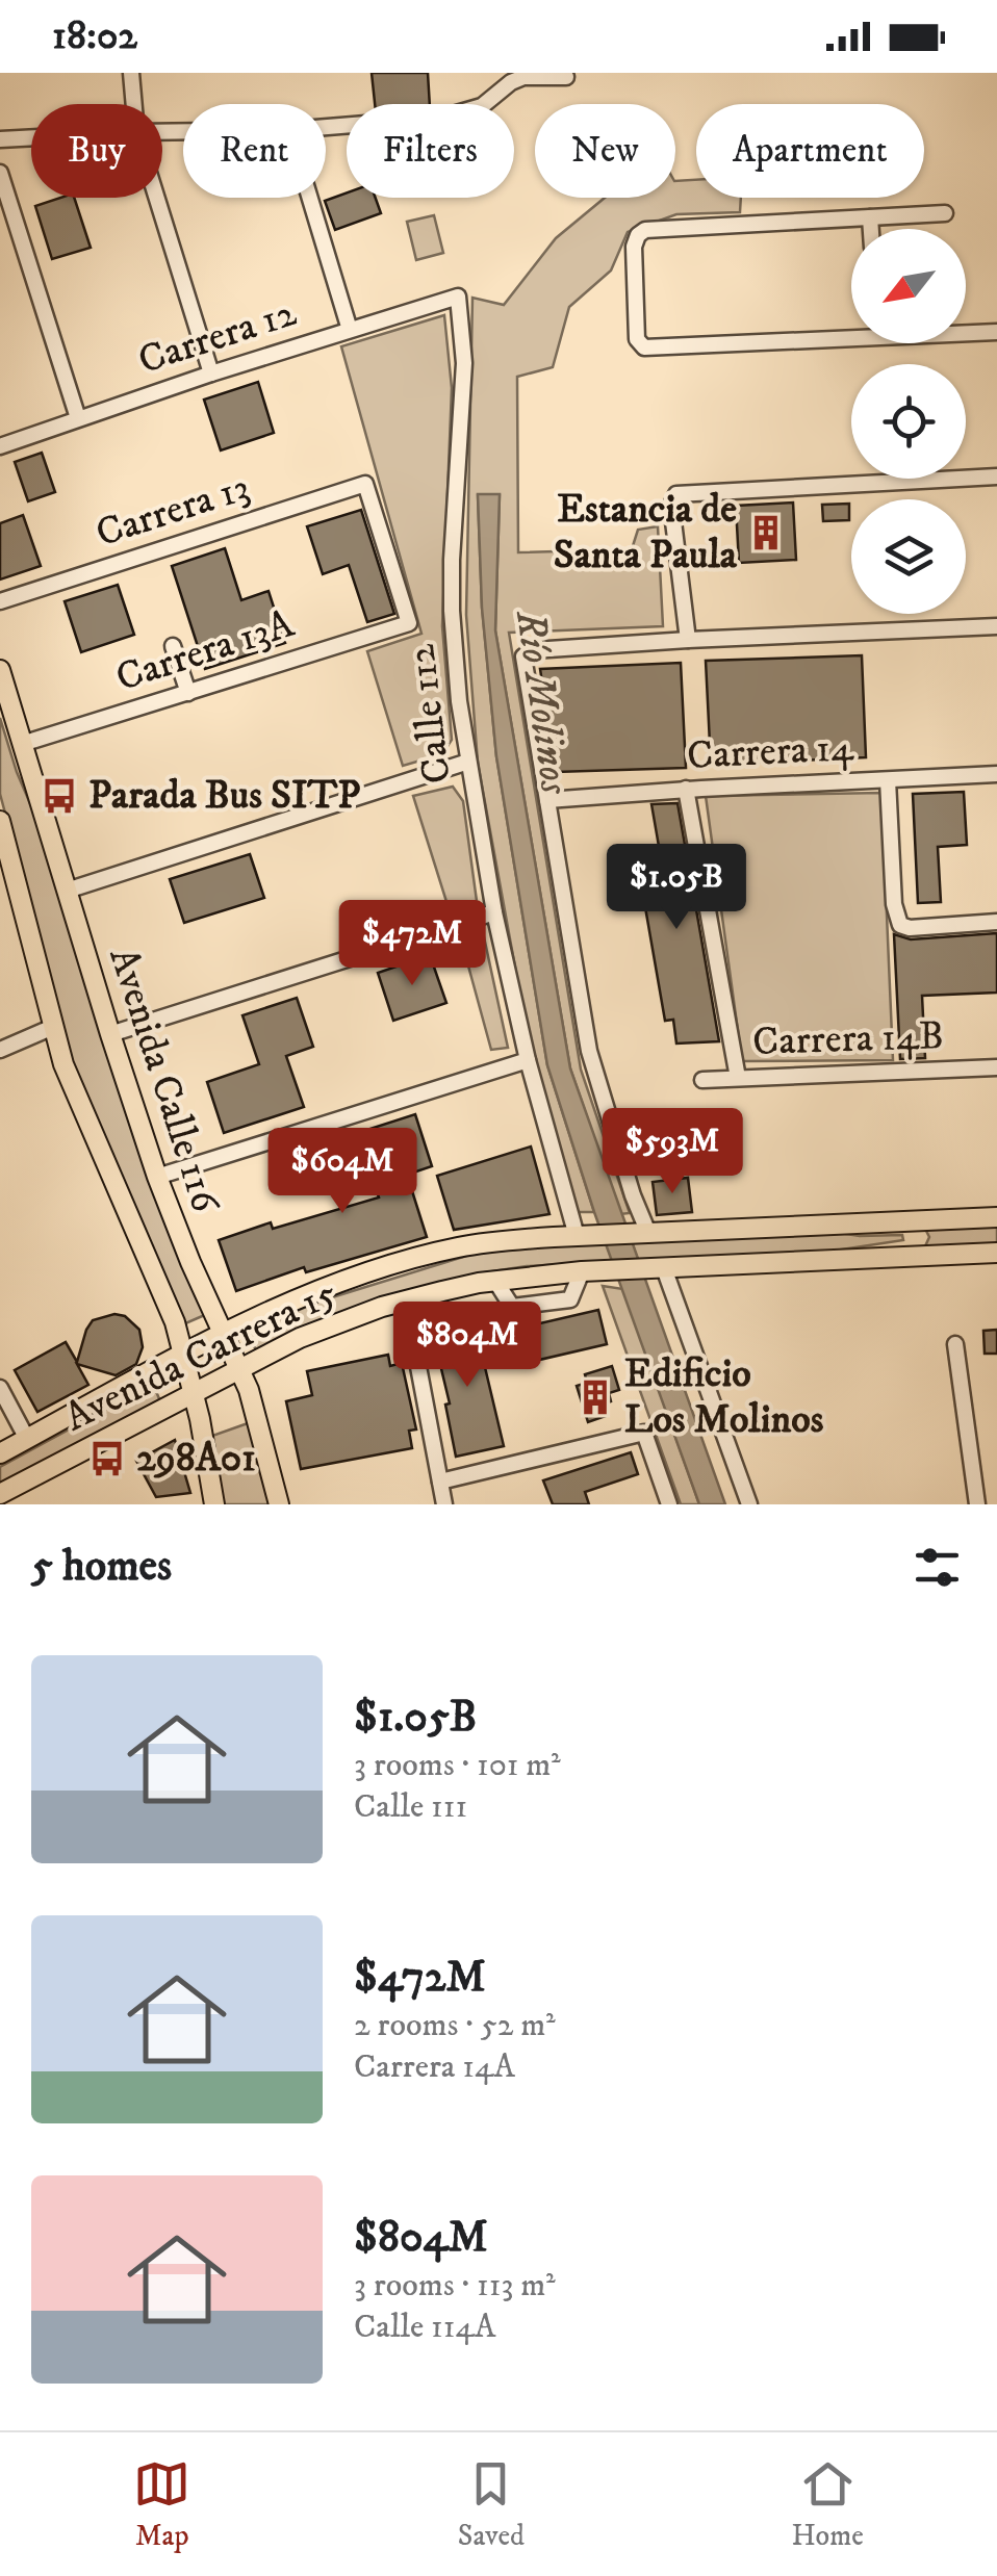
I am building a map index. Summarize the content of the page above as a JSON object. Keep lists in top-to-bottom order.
{
  "streets": {
    "main road": ["Avenida Calle 116", "Avenida Carrera 15"],
    "street": [
      "Carrera 12",
      "Carrera 13",
      "Carrera 13A",
      "Calle 112",
      "Carrera 14",
      "Carrera 14B"
    ]
  },
  "crossings": [
    ["Carrera 12", "Calle 112"],
    ["Carrera 13", "Carrera 13A"],
    ["Carrera 13A", "Avenida Calle 116"],
    ["Calle 112", "Avenida Carrera 15"],
    ["Avenida Calle 116", "Avenida Carrera 15"]
  ],
  "water": ["Río Molinos"],
  "places": {
    "building": ["Estancia de Santa Paula", "Edificio Los Molinos"],
    "bus stop": ["Parada Bus SITP", "298A01"]
  },
  "north": "bottom left",
  "page": {
    "status": "18:02",
    "chip": [
      "Buy",
      "Rent",
      "Filters",
      "New",
      "Apartment"
    ],
    "price": [
      "$1.05B",
      "$472M",
      "$593M",
      "$604M",
      "$804M"
    ],
    "heading": "5 homes",
    "list": [
      {
        "name": "$1.05B",
        "note": "3 rooms · 101 m² · Calle 111"
      },
      {
        "name": "$472M",
        "note": "2 rooms · 52 m² · Carrera 14A"
      },
      {
        "name": "$804M",
        "note": "3 rooms · 113 m² · Calle 114A"
      }
    ],
    "tabs": ["Map", "Saved", "Home"]
  }
}
